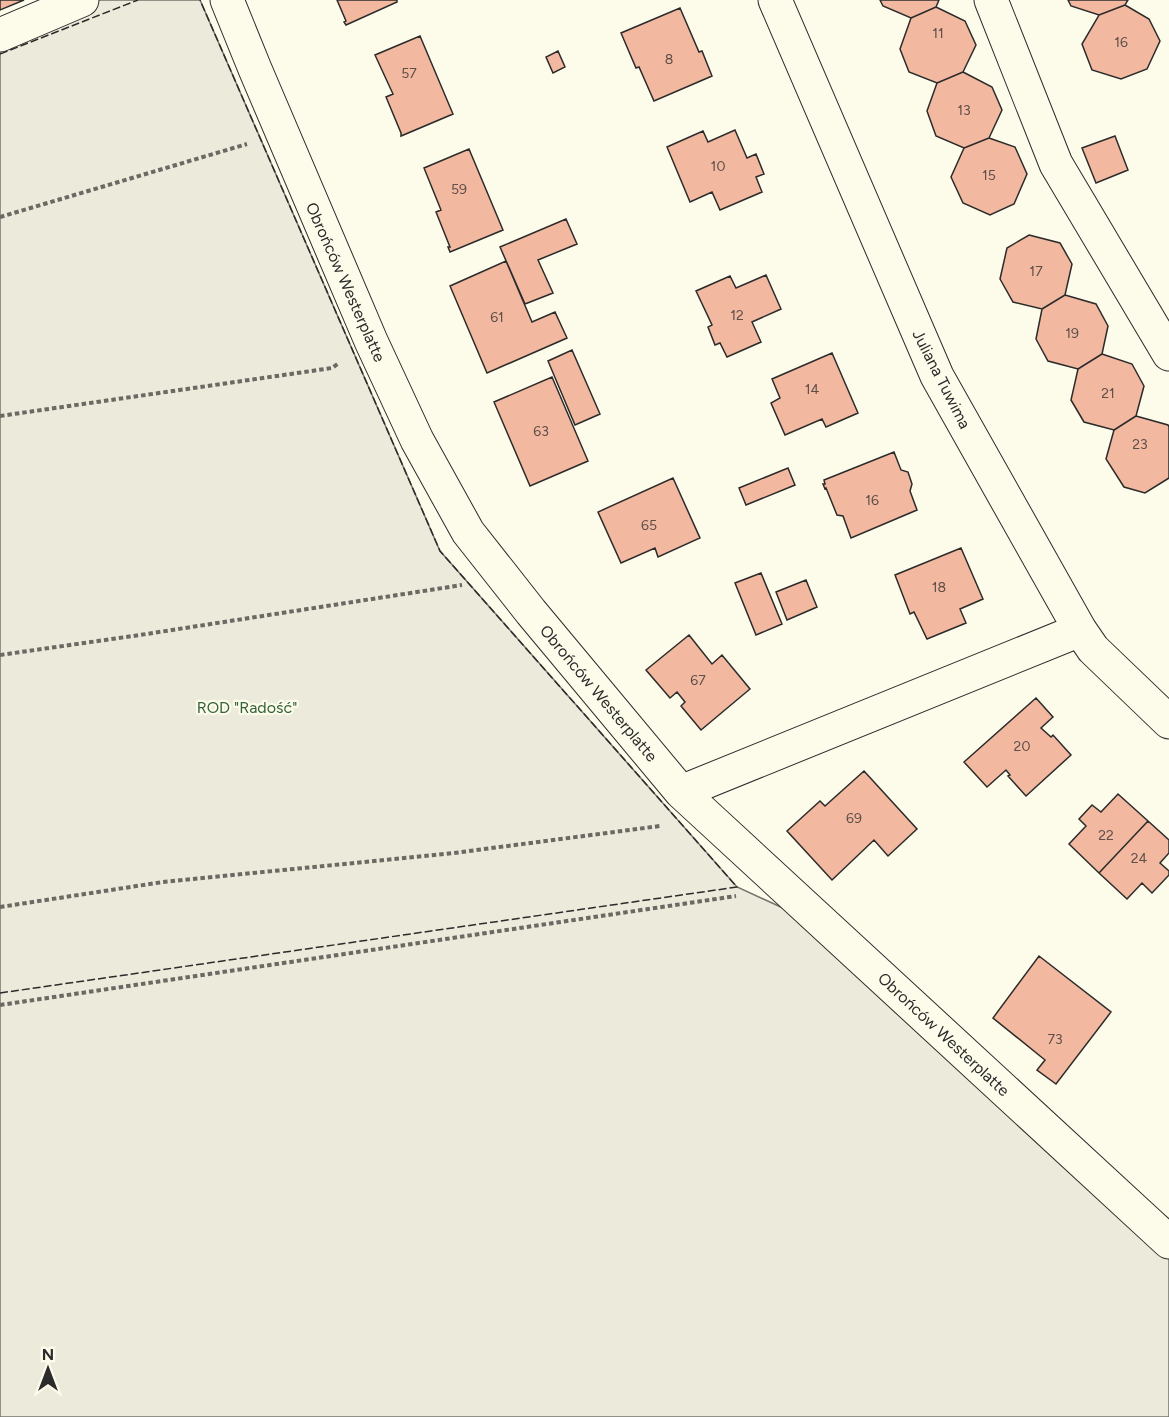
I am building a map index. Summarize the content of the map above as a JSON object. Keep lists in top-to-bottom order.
{
  "streets": {
    "street": ["Obrońców Westerplatte", "Juliana Tuwima"]
  },
  "parks": ["ROD \"Radość\""],
  "house_numbers": [
    "11",
    "16",
    "8",
    "57",
    "13",
    "10",
    "15",
    "59",
    "17",
    "12",
    "61",
    "19",
    "14",
    "21",
    "63",
    "23",
    "16",
    "65",
    "18",
    "67",
    "20",
    "69",
    "22",
    "24",
    "73"
  ],
  "north": "top"
}
